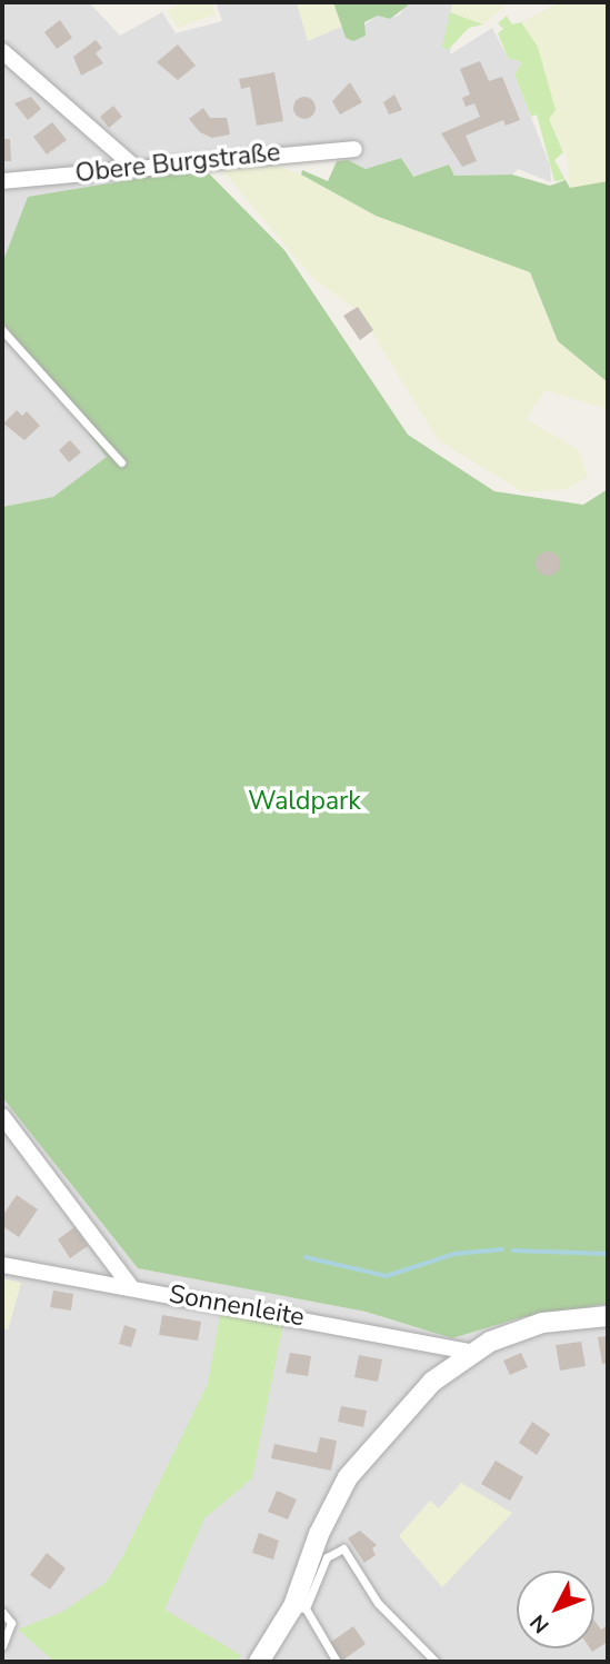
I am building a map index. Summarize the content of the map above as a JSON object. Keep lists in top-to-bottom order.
{
  "streets": {
    "street": ["Obere Burgstraße", "Sonnenleite"]
  },
  "parks": ["Waldpark"],
  "north": "bottom left"
}
